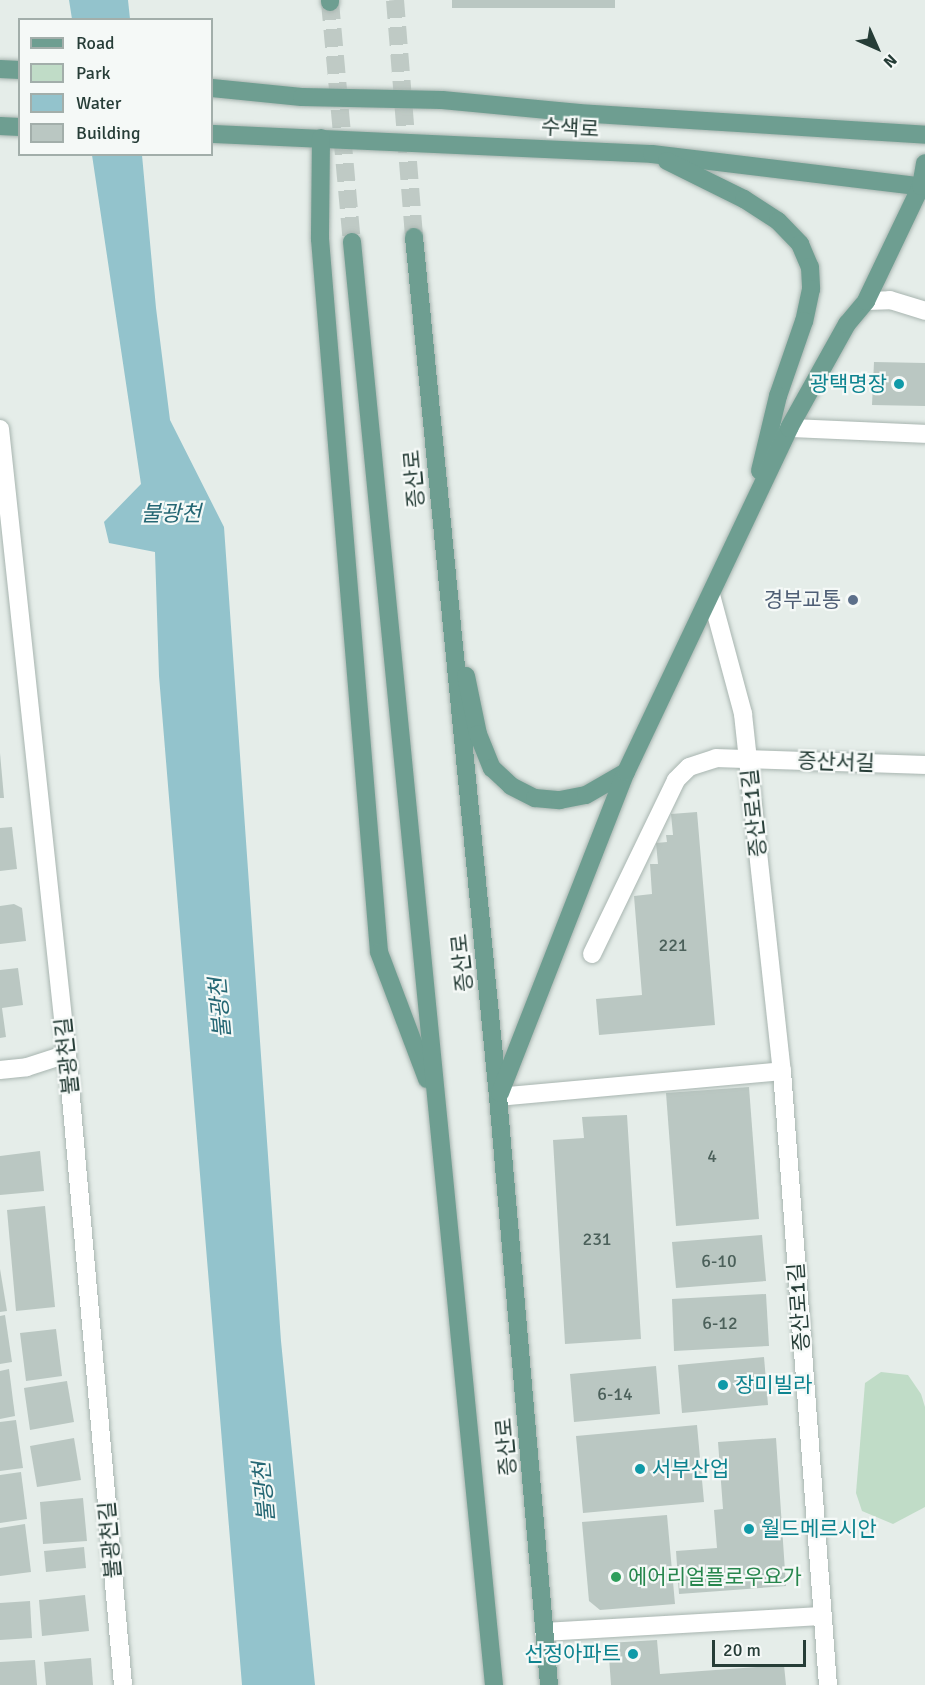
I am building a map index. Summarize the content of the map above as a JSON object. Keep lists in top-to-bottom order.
{
  "streets": {
    "main road": ["수색로", "증산로"],
    "street": ["증산서길", "증산로1길", "불광천길"]
  },
  "crossings": [
    ["증산서길", "증산로1길"]
  ],
  "water": ["불광천"],
  "places": [
    "광택명장",
    "경부교통",
    "장미빌라",
    "서부산업",
    "월드메르시안",
    "에어리얼플로우요가",
    "선정아파트"
  ],
  "house_numbers": [
    "221",
    "4",
    "231",
    "6-10",
    "6-12",
    "6-14"
  ],
  "legend": [
    "Road",
    "Park",
    "Water",
    "Building"
  ],
  "scale_bar": "20 m",
  "north": "bottom right"
}
